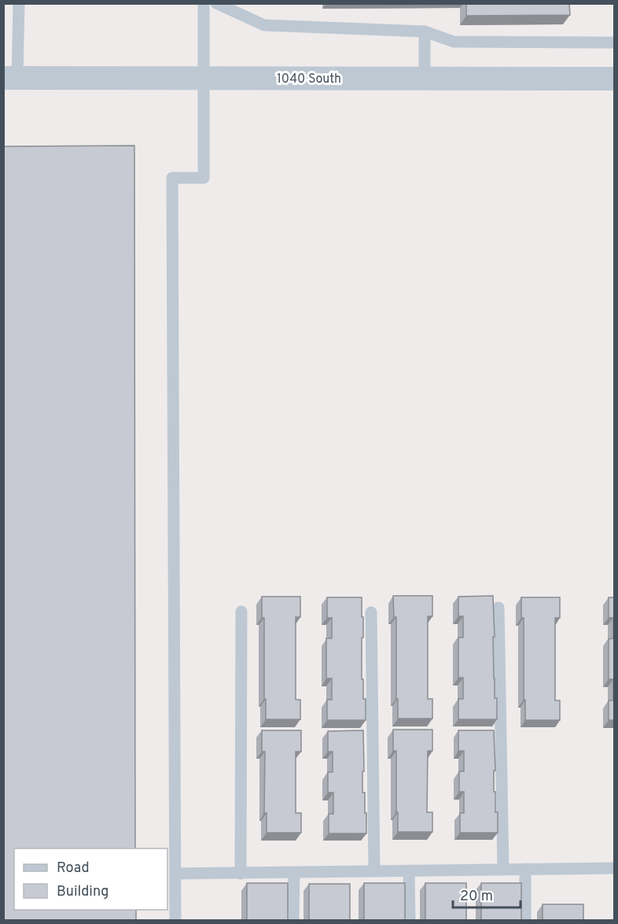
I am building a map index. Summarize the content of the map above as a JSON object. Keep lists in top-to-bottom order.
{
  "streets": {
    "street": ["1040 South"]
  },
  "legend": ["Road", "Building"],
  "scale_bar": "20 m"
}
